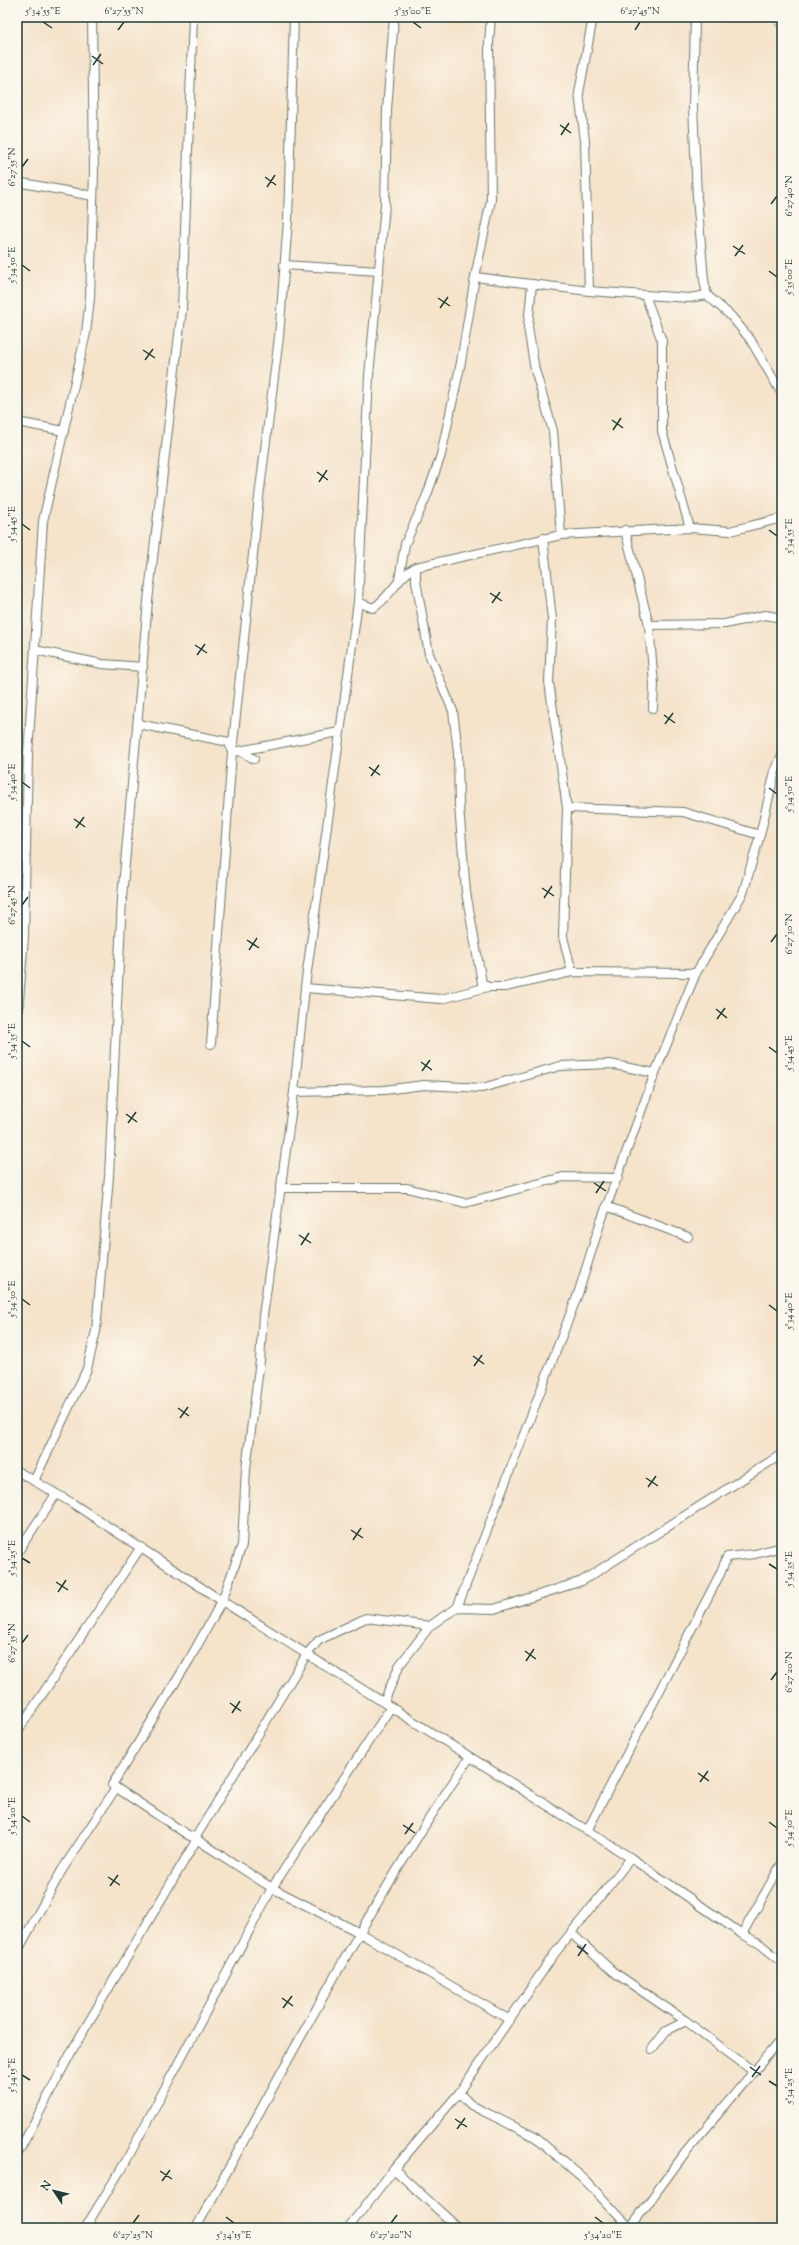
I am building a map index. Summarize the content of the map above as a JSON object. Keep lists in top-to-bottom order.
{
  "north": "top left",
  "coordinates": [
    "5°34'55\"E",
    "6°27'55\"N",
    "5°35'00\"E",
    "6°27'45\"N",
    "6°27'40\"N",
    "5°34'50\"E",
    "5°34'45\"E",
    "5°34'40\"E",
    "6°27'30\"N",
    "5°34'35\"E",
    "5°34'30\"E",
    "5°34'25\"E",
    "6°27'35\"N",
    "6°27'20\"N",
    "5°34'20\"E",
    "5°34'15\"E",
    "6°27'25\"N"
  ]
}
